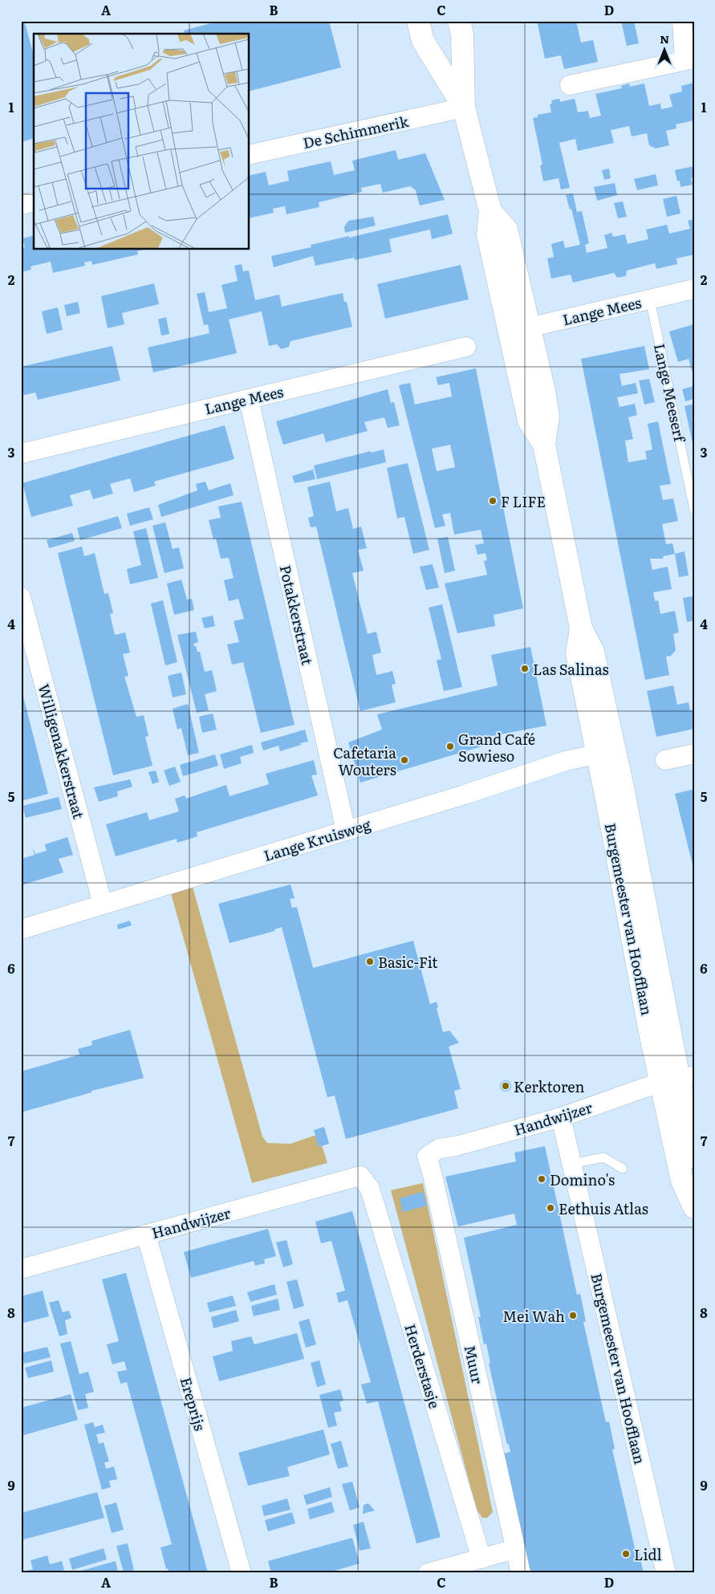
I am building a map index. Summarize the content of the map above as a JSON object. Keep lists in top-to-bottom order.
{
  "streets": {
    "main road": ["Burgemeester van Hoofflaan"],
    "street": [
      "De Schimmerik",
      "Lange Mees",
      "Potakkerstraat",
      "Willigenakkerstraat",
      "Lange Kruisweg",
      "Handwijzer",
      "Muur",
      "Herderstasje",
      "Ereprijs"
    ],
    "lane": ["Lange Meeserf"]
  },
  "crossings": [
    ["De Schimmerik", "Burgemeester van Hoofflaan"],
    ["Lange Mees", "Lange Meeserf"],
    ["Lange Mees", "Potakkerstraat"],
    ["Lange Mees", "Burgemeester van Hoofflaan"],
    ["Potakkerstraat", "Lange Kruisweg"],
    ["Willigenakkerstraat", "Lange Kruisweg"],
    ["Lange Kruisweg", "Burgemeester van Hoofflaan"],
    ["Burgemeester van Hoofflaan", "Handwijzer"],
    ["Handwijzer", "Muur"],
    ["Handwijzer", "Herderstasje"],
    ["Handwijzer", "Ereprijs"]
  ],
  "places": [
    "F LIFE",
    "Las Salinas",
    "Grand Café Sowieso",
    "Cafetaria Wouters",
    "Basic-Fit",
    "Kerktoren",
    "Domino's",
    "Eethuis Atlas",
    "Mei Wah",
    "Lidl"
  ],
  "north": "top",
  "grid": {
    "columns": [
      "A",
      "B",
      "C",
      "D"
    ],
    "rows": [
      "1",
      "2",
      "3",
      "4",
      "5",
      "6",
      "7",
      "8",
      "9"
    ]
  }
}
